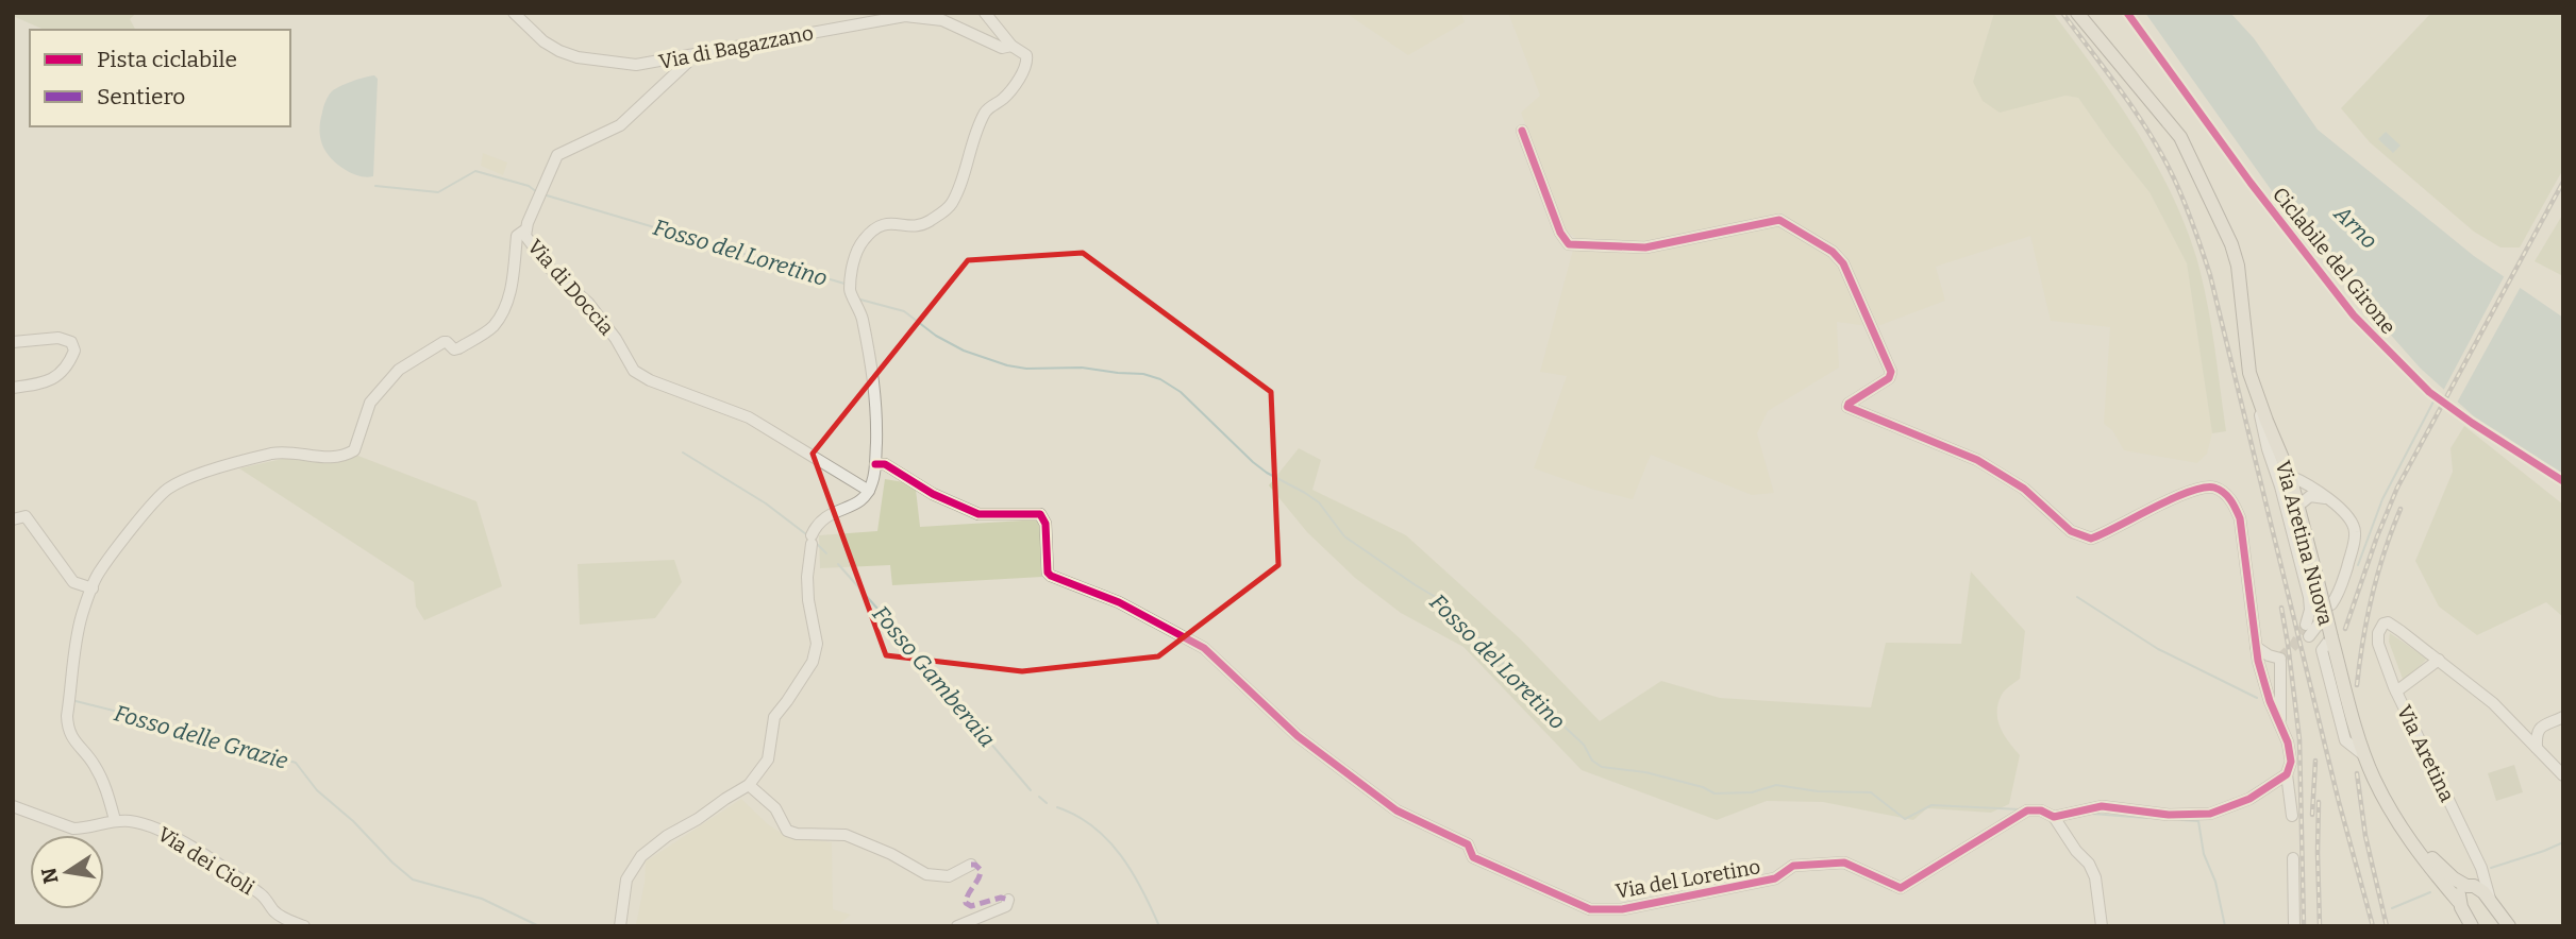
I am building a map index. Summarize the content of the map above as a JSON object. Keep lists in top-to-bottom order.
{
  "streets": {
    "main road": ["Via Aretina Nuova"],
    "street": [
      "Via di Bagazzano",
      "Via di Doccia",
      "Via Aretina",
      "Via dei Cioli",
      "Via del Loretino"
    ],
    "cycle path": ["Ciclabile del Girone"]
  },
  "crossings": [
    ["Via di Bagazzano", "Via di Doccia"],
    ["Via Aretina Nuova", "Via Aretina"]
  ],
  "water": [
    "Arno",
    "Fosso del Loretino",
    "Fosso Gamberaia",
    "Fosso delle Grazie"
  ],
  "legend": ["Pista ciclabile", "Sentiero"],
  "north": "left"
}
